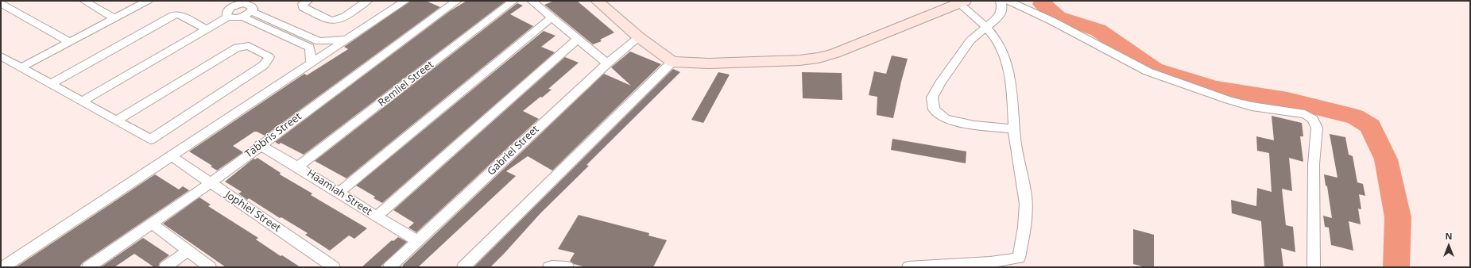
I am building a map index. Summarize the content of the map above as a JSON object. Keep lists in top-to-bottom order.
{
  "streets": {
    "street": [
      "Remliel Street",
      "Tabbris Street",
      "Gabriel Street",
      "Haamiah Street",
      "Jophiel Street"
    ]
  },
  "crossings": [
    ["Remliel Street", "Haamiah Street"],
    ["Tabbris Street", "Haamiah Street"],
    ["Tabbris Street", "Jophiel Street"],
    ["Gabriel Street", "Haamiah Street"]
  ],
  "north": "top"
}
